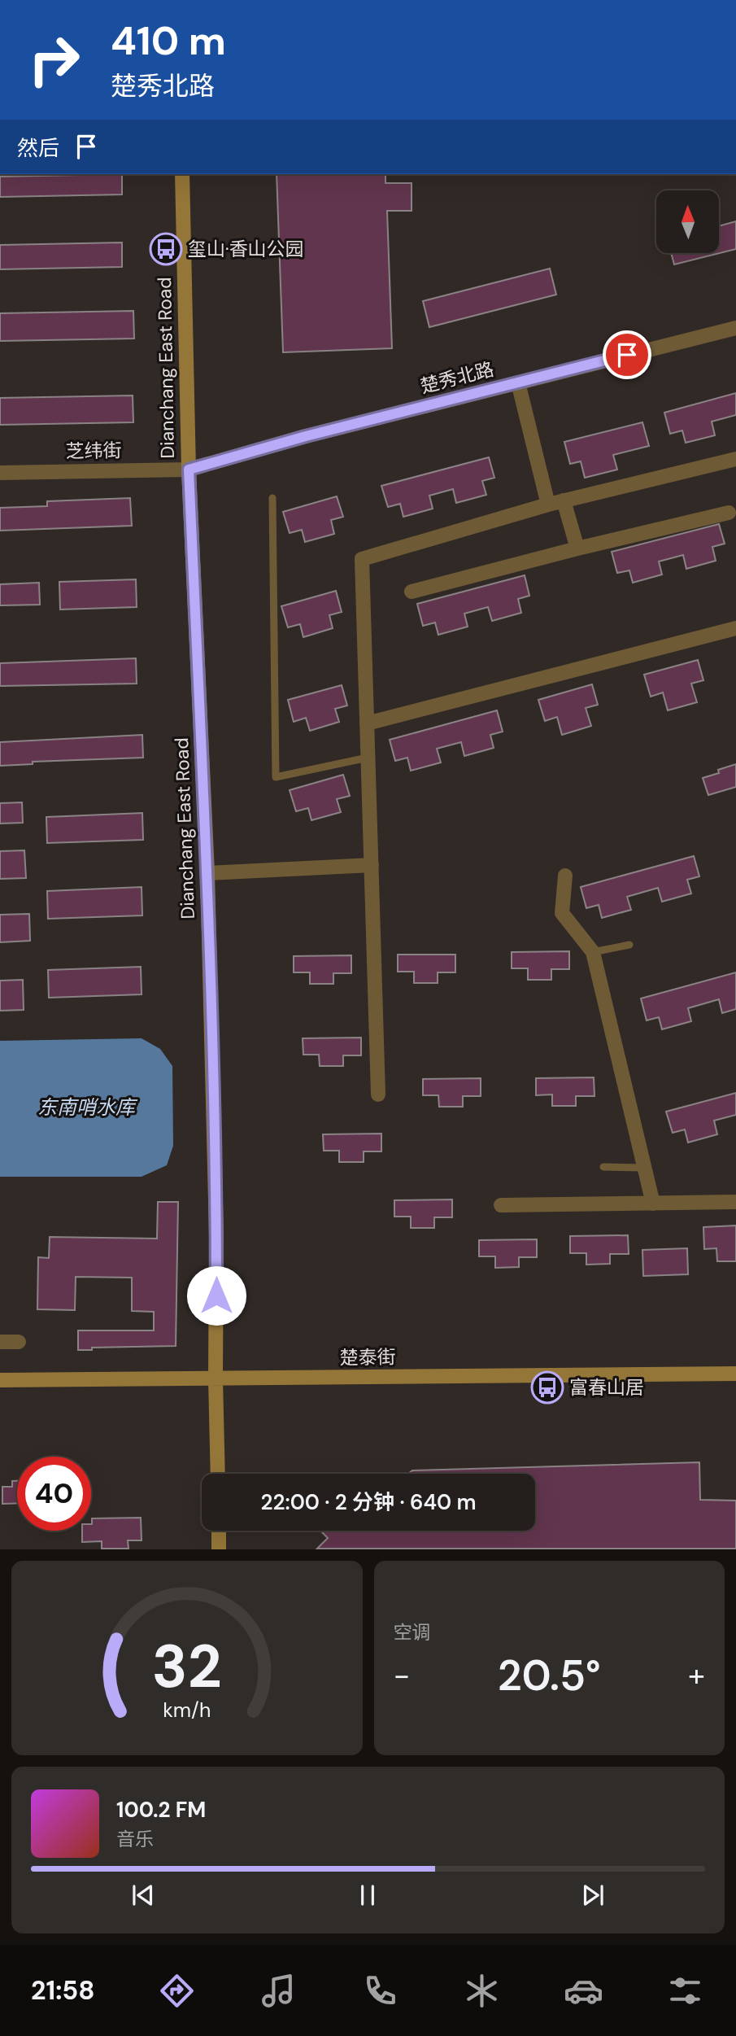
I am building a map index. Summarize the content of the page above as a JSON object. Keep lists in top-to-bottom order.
{
  "streets": {
    "street": [
      "Dianchang East Road",
      "楚秀北路",
      "芝纬街",
      "楚泰街"
    ]
  },
  "crossings": [
    ["Dianchang East Road", "楚秀北路"],
    ["Dianchang East Road", "芝纬街"],
    ["Dianchang East Road", "楚泰街"],
    ["楚秀北路", "芝纬街"]
  ],
  "water": ["东南哨水库"],
  "places": {
    "bus stop": ["玺山·香山公园", "富春山居"]
  },
  "north": "top",
  "page": {
    "turn": ["410 m", "楚秀北路"],
    "then": "然后",
    "limit": "40",
    "trip": "22:00 · 2 分钟 · 640 m",
    "tile": "空调",
    "heat": ["−", "20.5°", "+"],
    "song": ["100.2 FM", "音乐"],
    "tabs": "21:58",
    "gauge": ["32", "km/h"]
  }
}
